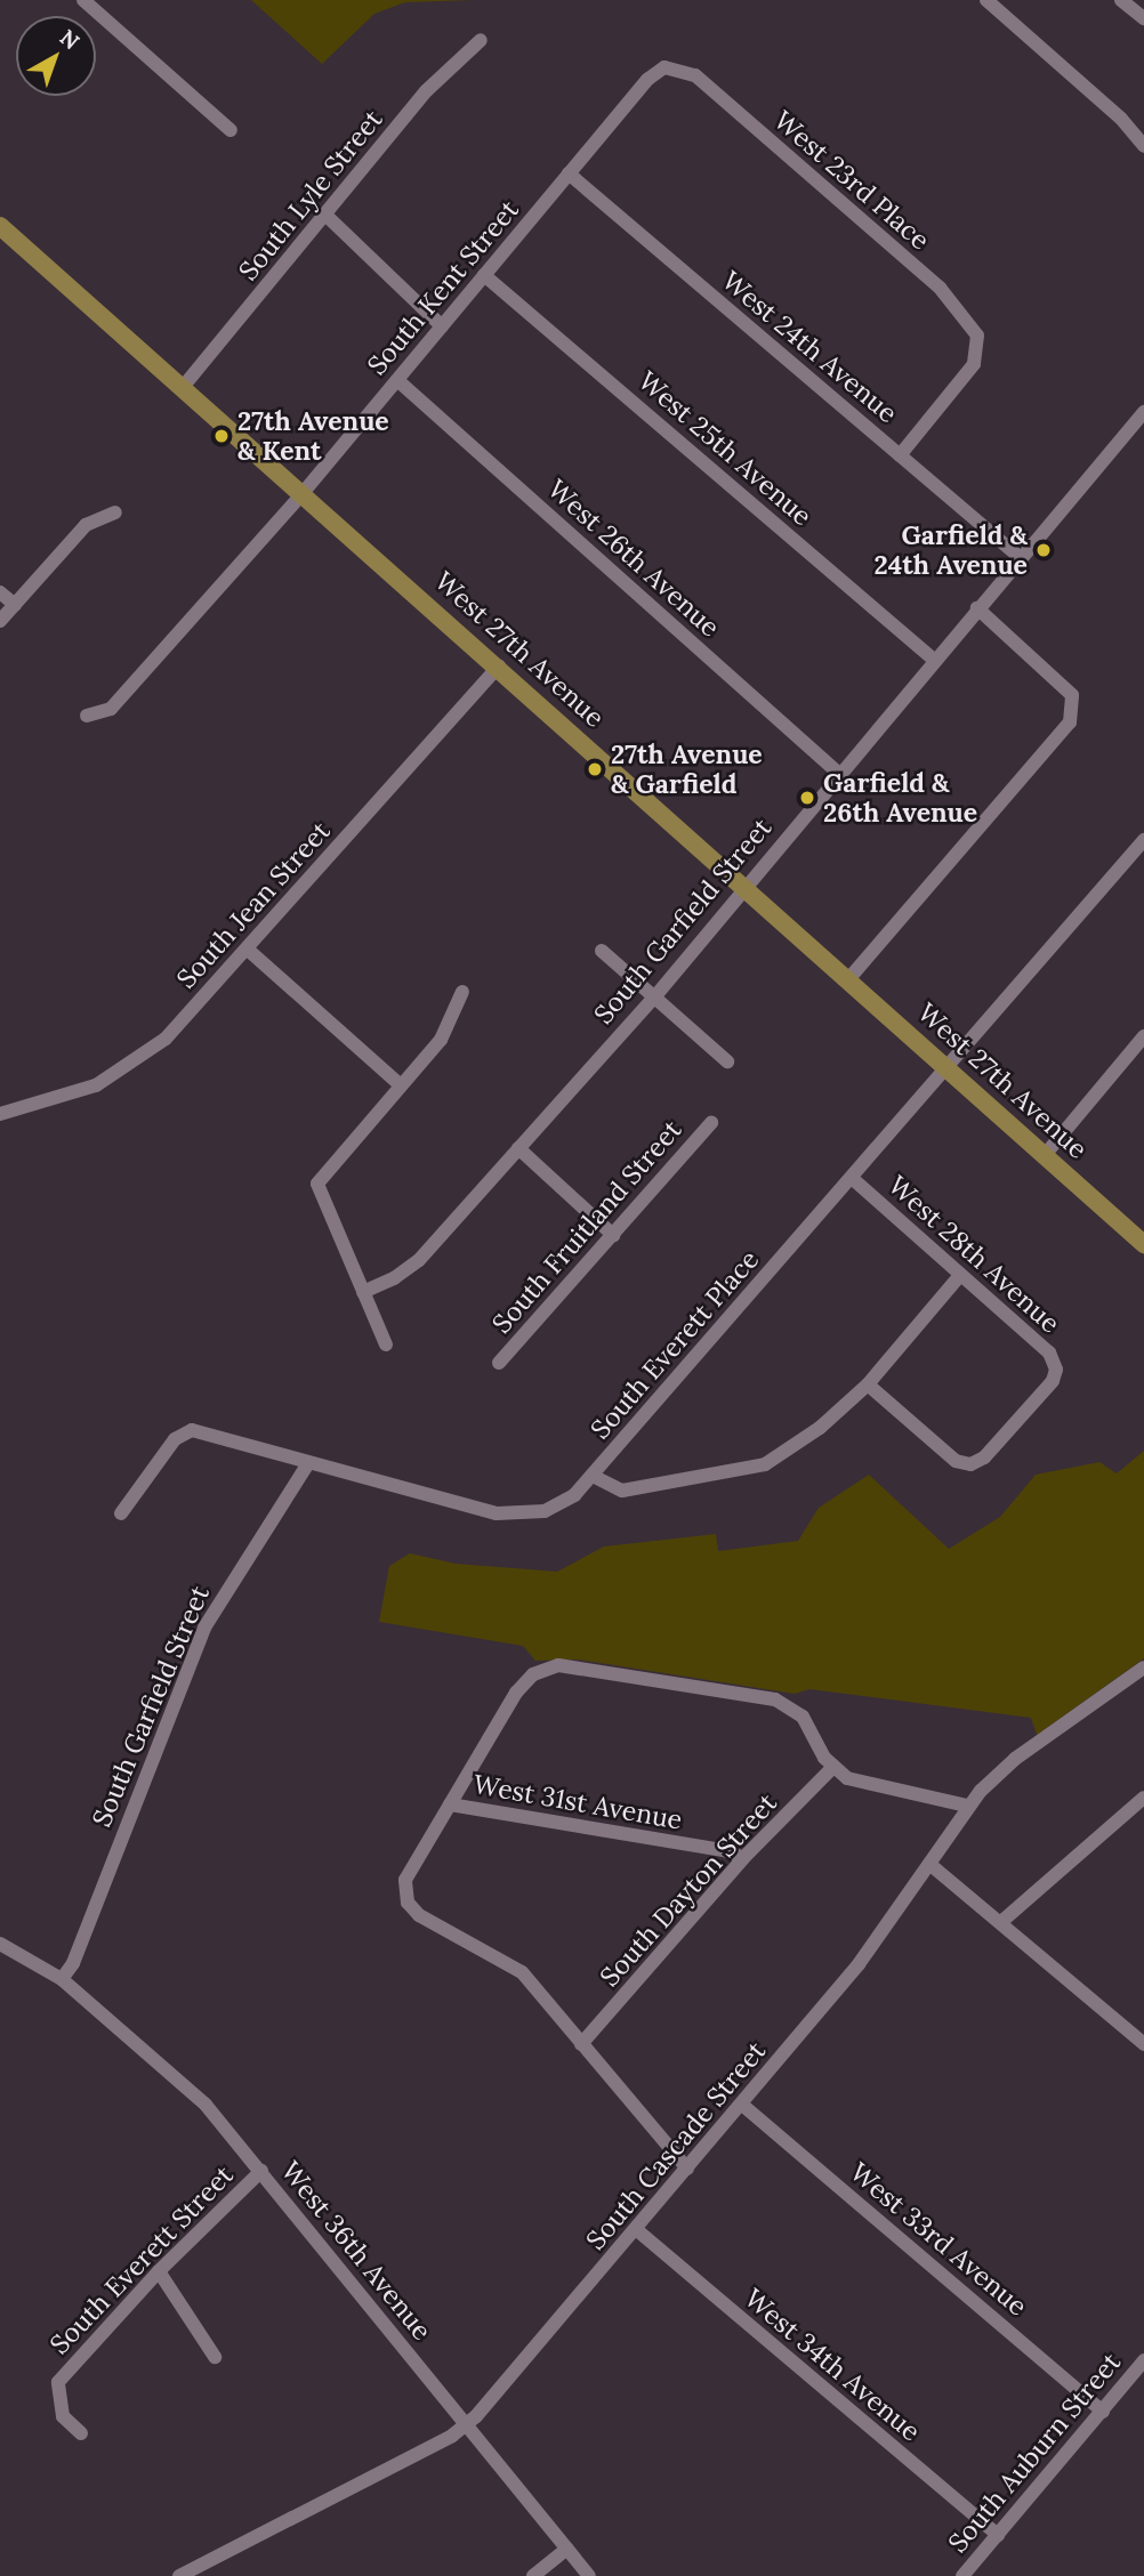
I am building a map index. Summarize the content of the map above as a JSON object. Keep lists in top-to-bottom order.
{
  "streets": {
    "main road": ["West 27th Avenue"],
    "street": [
      "West 23rd Place",
      "South Lyle Street",
      "South Kent Street",
      "West 24th Avenue",
      "West 25th Avenue",
      "West 26th Avenue",
      "South Jean Street",
      "South Garfield Street",
      "South Fruitland Street",
      "West 28th Avenue",
      "South Everett Place",
      "West 31st Avenue",
      "South Dayton Street",
      "South Cascade Street",
      "West 33rd Avenue",
      "West 36th Avenue",
      "South Everett Street",
      "West 34th Avenue",
      "South Auburn Street"
    ]
  },
  "crossings": [
    ["West 23rd Place", "South Kent Street"],
    ["West 23rd Place", "West 24th Avenue"],
    ["South Lyle Street", "West 27th Avenue"],
    ["South Kent Street", "West 24th Avenue"],
    ["South Kent Street", "West 25th Avenue"],
    ["South Kent Street", "West 26th Avenue"],
    ["South Kent Street", "West 27th Avenue"],
    ["West 24th Avenue", "South Garfield Street"],
    ["West 25th Avenue", "South Garfield Street"],
    ["West 26th Avenue", "South Garfield Street"],
    ["West 27th Avenue", "South Jean Street"],
    ["West 27th Avenue", "South Garfield Street"],
    ["West 27th Avenue", "South Everett Place"],
    ["South Garfield Street", "South Everett Place"],
    ["South Garfield Street", "West 36th Avenue"],
    ["West 28th Avenue", "South Everett Place"],
    ["West 31st Avenue", "South Dayton Street"],
    ["South Cascade Street", "West 33rd Avenue"],
    ["South Cascade Street", "West 36th Avenue"],
    ["South Cascade Street", "West 34th Avenue"],
    ["West 33rd Avenue", "South Auburn Street"],
    ["West 36th Avenue", "South Everett Street"],
    ["West 34th Avenue", "South Auburn Street"]
  ],
  "places": [
    "27th Avenue & Kent",
    "Garfield & 24th Avenue",
    "27th Avenue & Garfield",
    "Garfield & 26th Avenue"
  ],
  "north": "top right"
}
